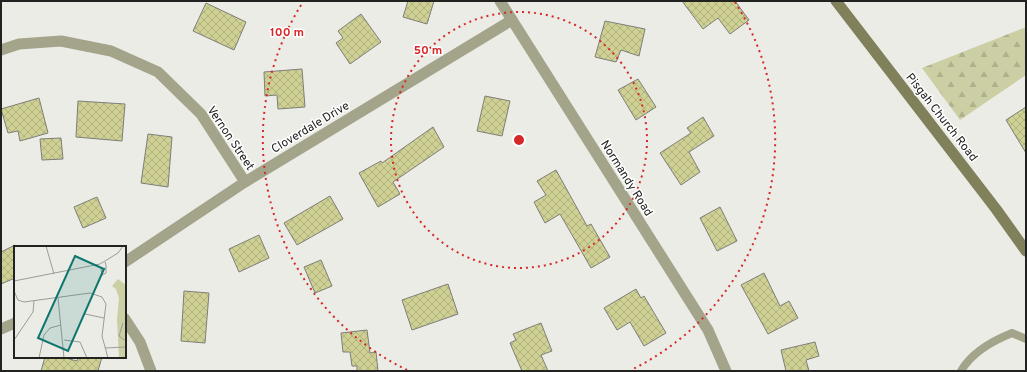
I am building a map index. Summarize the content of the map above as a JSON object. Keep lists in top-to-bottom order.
{
  "streets": {
    "main road": ["Pisgah Church Road"],
    "street": ["Cloverdale Drive", "Vernon Street", "Normandy Road"]
  },
  "crossings": [
    ["Cloverdale Drive", "Vernon Street"],
    ["Cloverdale Drive", "Normandy Road"]
  ],
  "rings": ["100 m", "50 m"]
}
